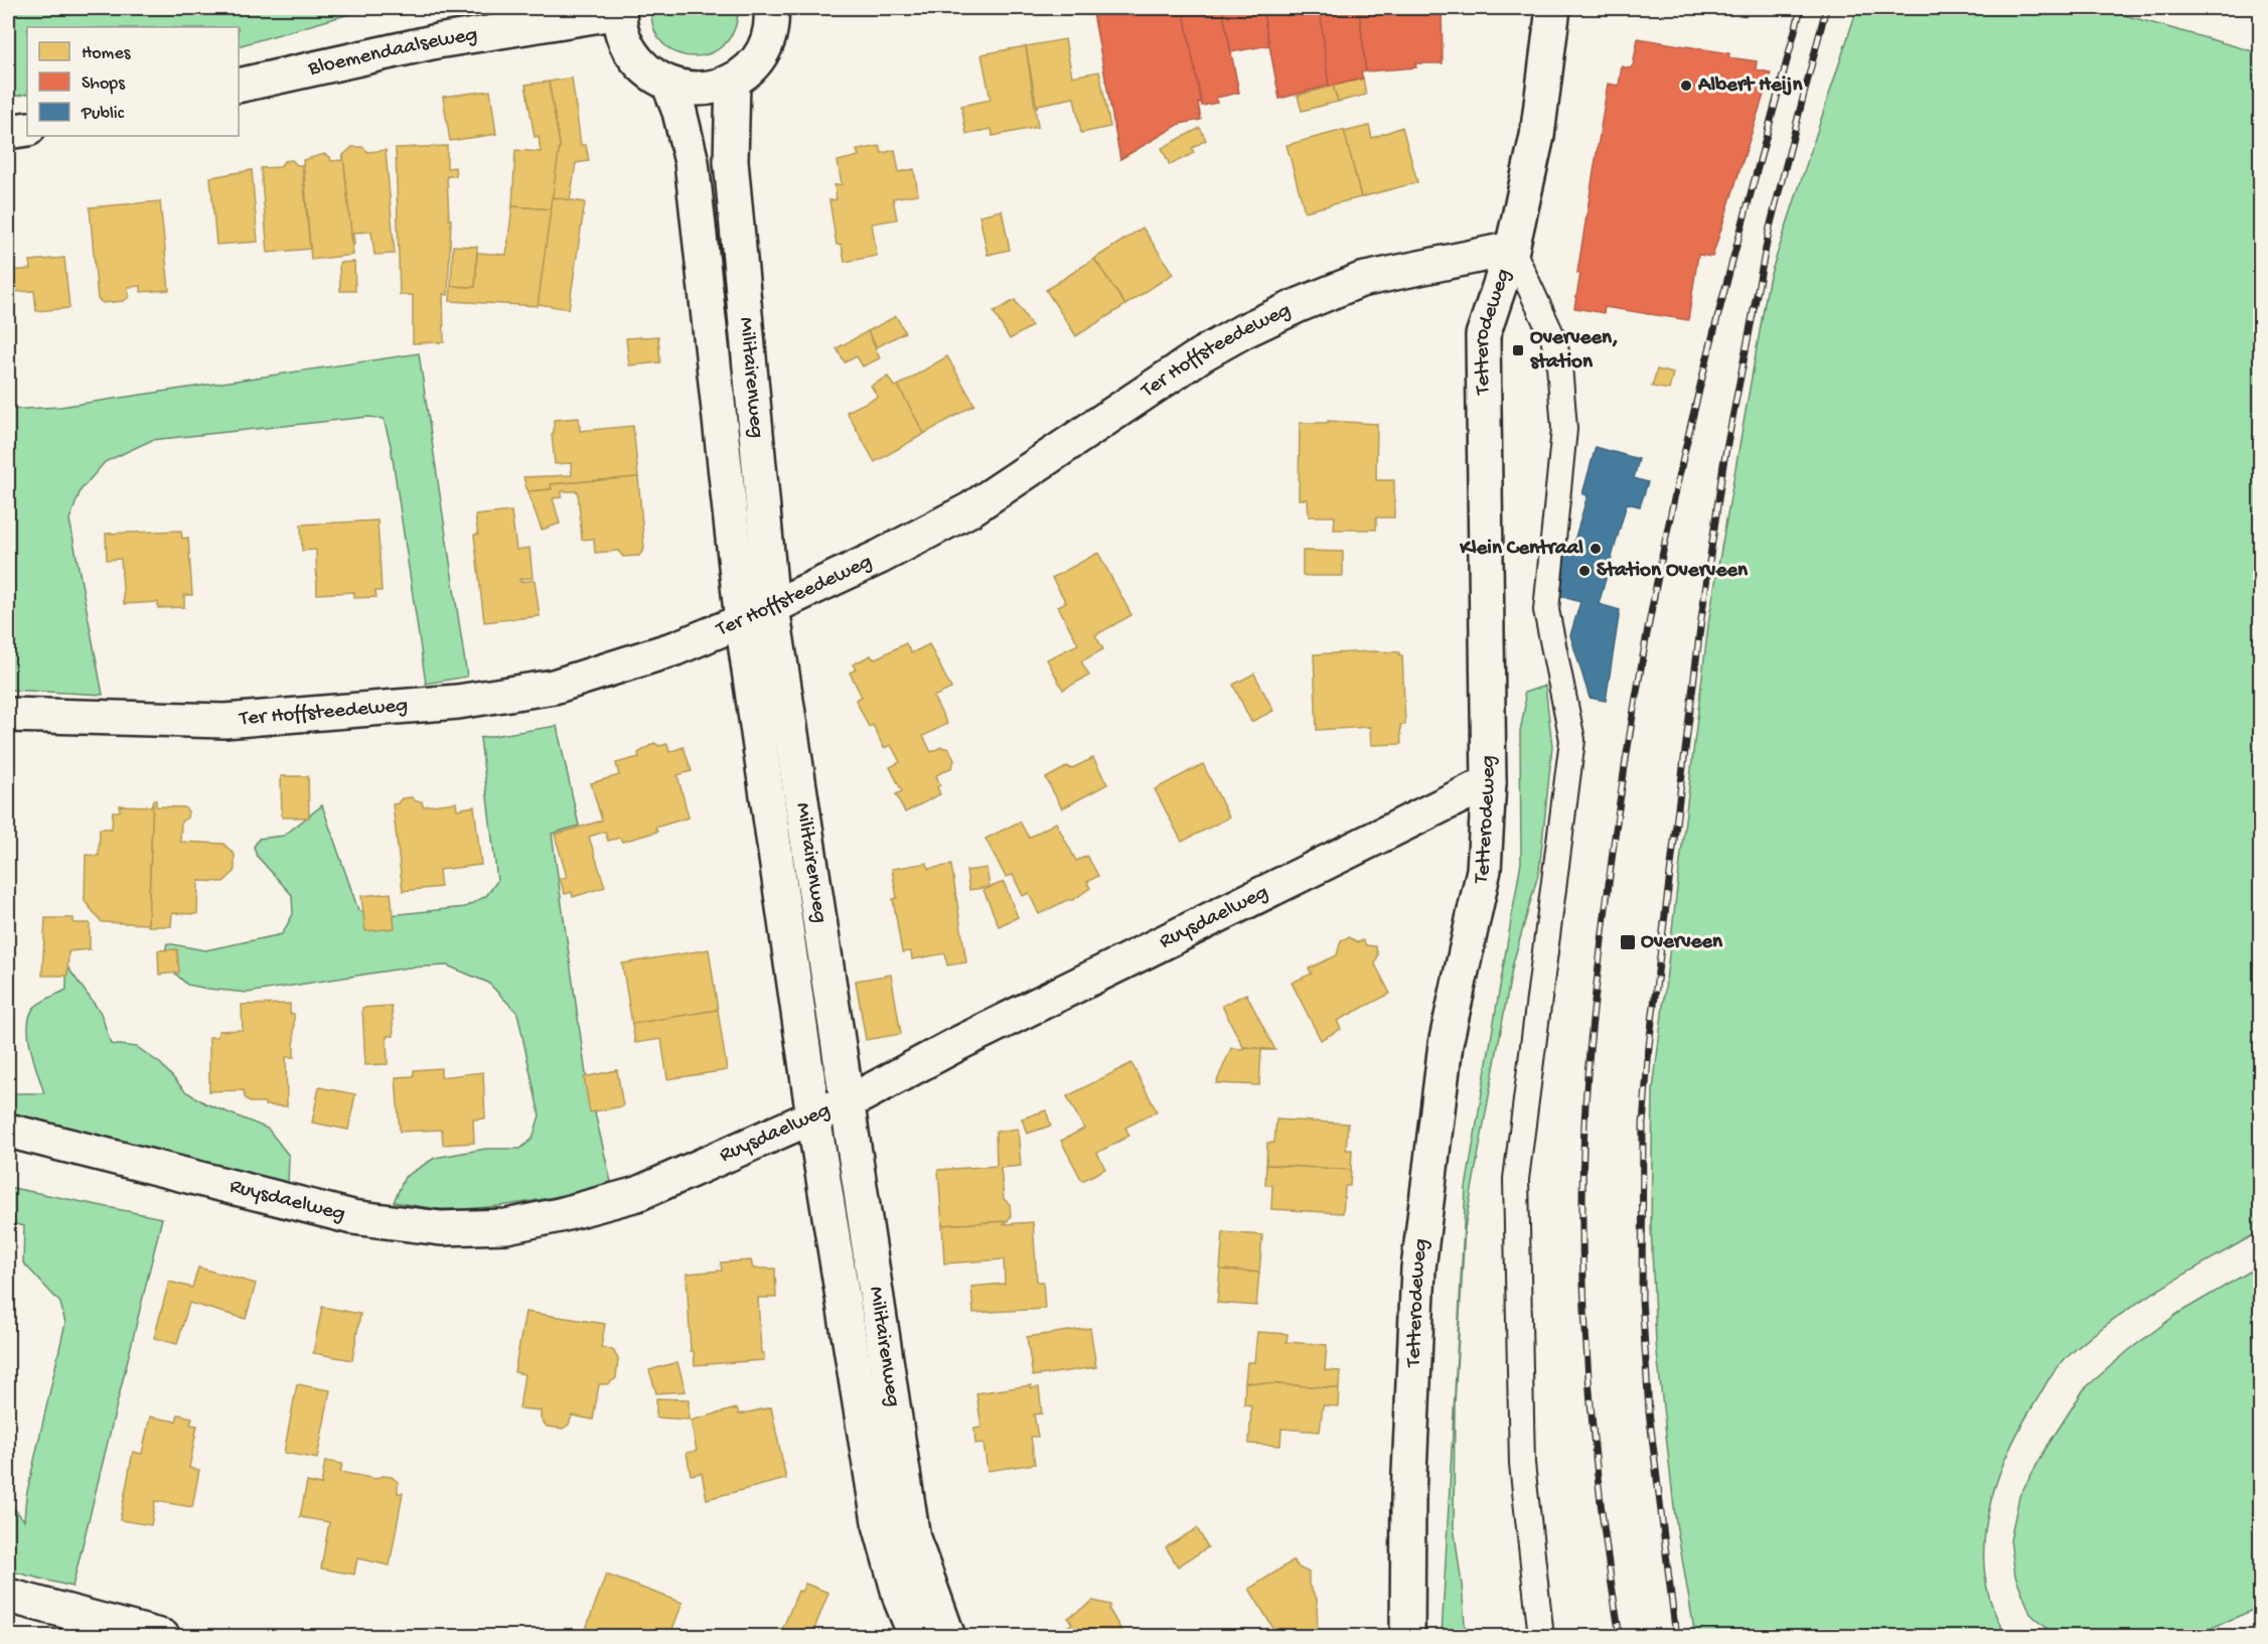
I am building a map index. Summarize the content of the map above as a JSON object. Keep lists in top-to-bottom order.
{
  "streets": {
    "street": [
      "Bloemendaalseweg",
      "Tetterodeweg",
      "Ter Hoffsteedeweg",
      "Militairenweg",
      "Ruysdaelweg"
    ]
  },
  "crossings": [
    ["Tetterodeweg", "Ter Hoffsteedeweg"],
    ["Tetterodeweg", "Ruysdaelweg"],
    ["Ter Hoffsteedeweg", "Militairenweg"],
    ["Militairenweg", "Ruysdaelweg"]
  ],
  "places": {
    "other": ["Albert Heijn", "Klein Centraal", "Station Overveen"],
    "transit": ["Overveen, station", "Overveen"]
  },
  "legend": ["Homes", "Shops", "Public"]
}
